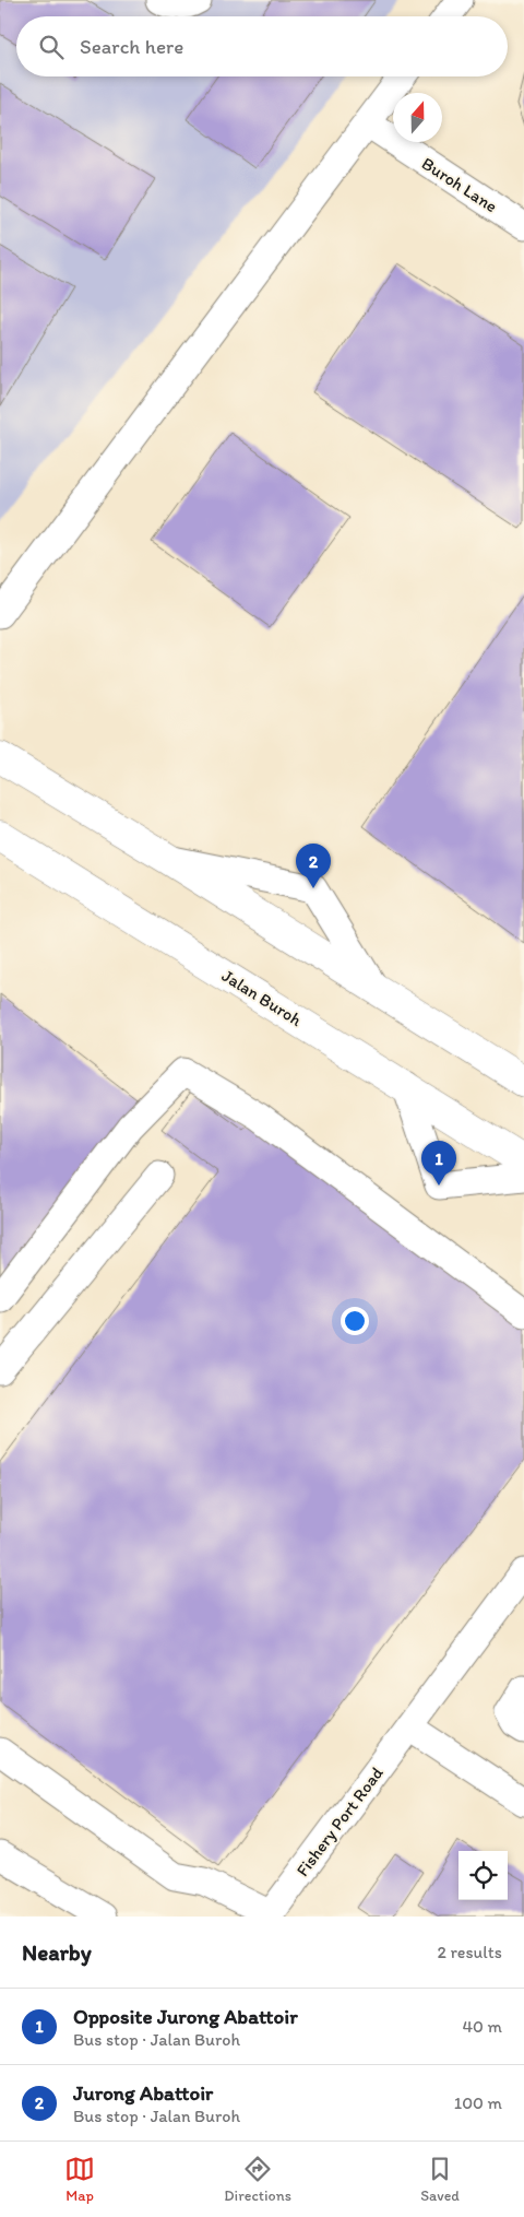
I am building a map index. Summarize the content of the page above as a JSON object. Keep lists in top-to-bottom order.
{
  "streets": {
    "highway": ["Jalan Buroh"],
    "street": ["Buroh Lane", "Fishery Port Road"]
  },
  "north": "top",
  "page": {
    "search": "Search here",
    "pins": ["2", "1"],
    "heading": ["Nearby", "2 results"],
    "list": [
      {
        "mark": "1",
        "name": "Opposite Jurong Abattoir",
        "note": "Bus stop · Jalan Buroh",
        "value": "40 m"
      },
      {
        "mark": "2",
        "name": "Jurong Abattoir",
        "note": "Bus stop · Jalan Buroh",
        "value": "100 m"
      }
    ],
    "nav": ["Map", "Directions", "Saved"]
  }
}
